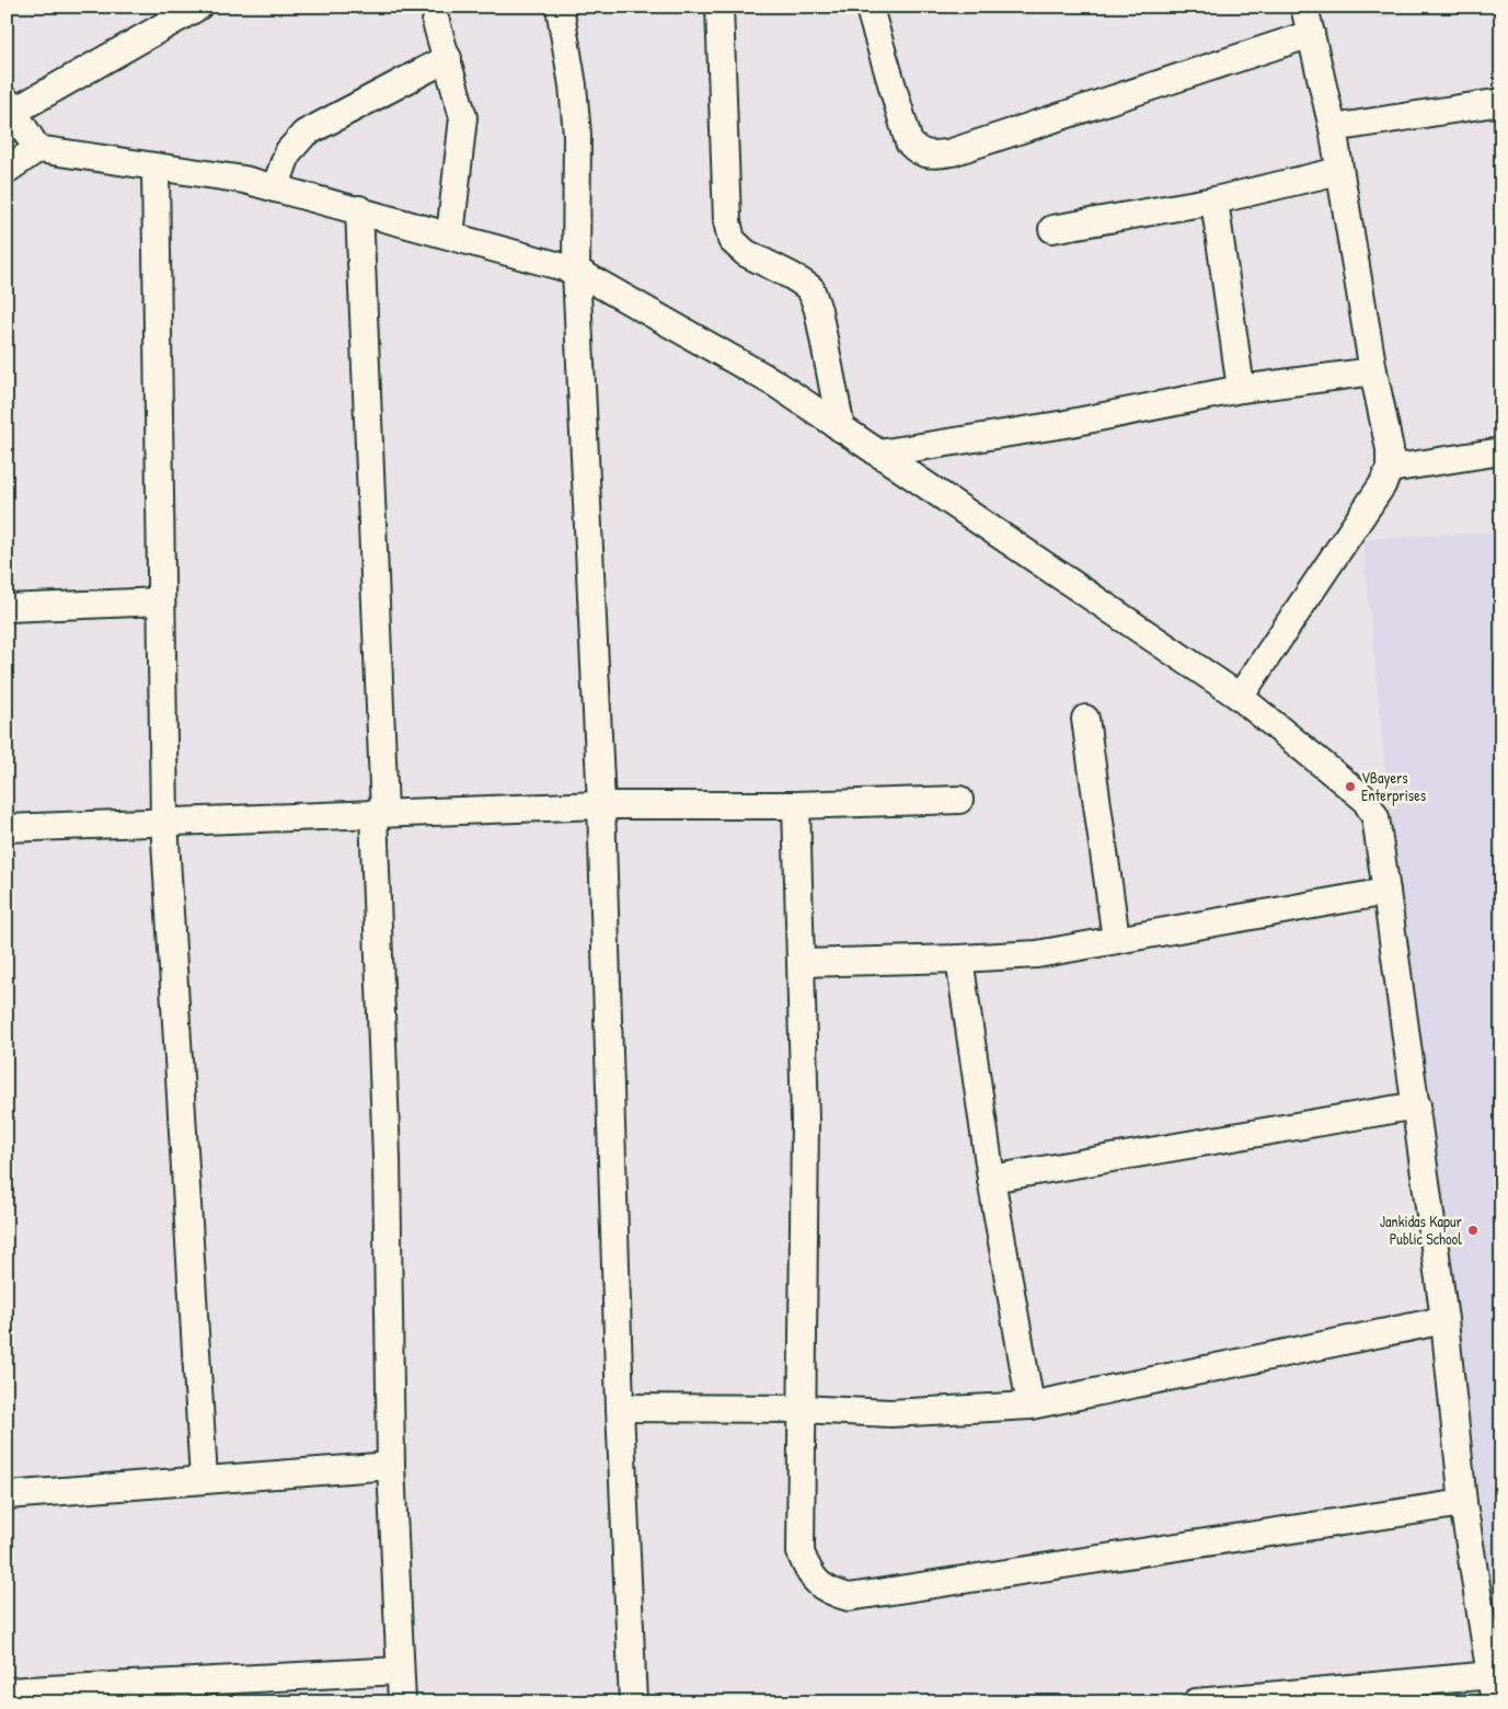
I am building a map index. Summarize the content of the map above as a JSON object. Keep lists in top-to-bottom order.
{
  "places": ["VBayers Enterprises", "Jankidas Kapur Public School"]
}
